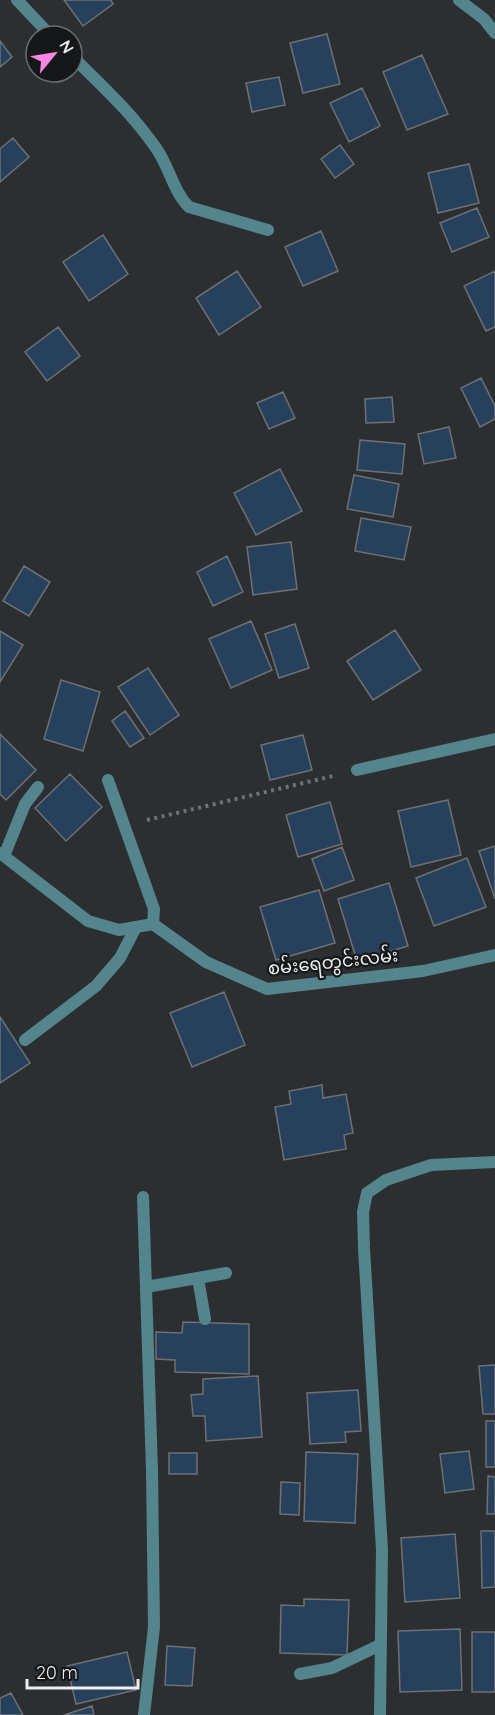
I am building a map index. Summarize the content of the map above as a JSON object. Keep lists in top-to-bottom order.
{
  "streets": {
    "street": ["စမ်းရေတွင်းလမ်း"]
  },
  "scale_bar": "20 m",
  "north": "top right"
}
